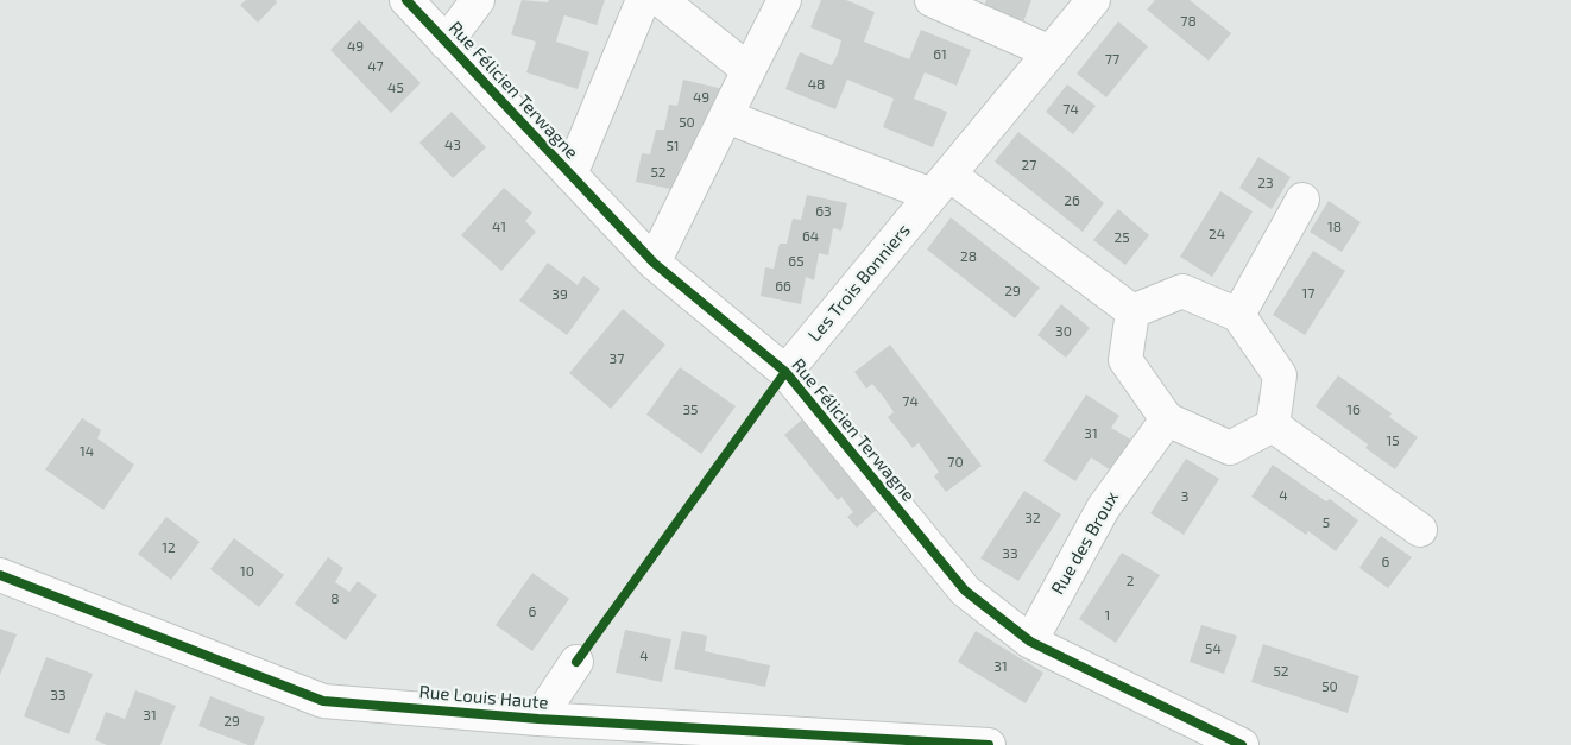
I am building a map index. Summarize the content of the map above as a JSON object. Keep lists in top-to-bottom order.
{
  "streets": {
    "street": [
      "Rue Félicien Terwagne",
      "Les Trois Bonniers",
      "Rue des Broux",
      "Rue Louis Haute"
    ]
  },
  "crossings": [
    ["Rue Félicien Terwagne", "Les Trois Bonniers"],
    ["Rue Félicien Terwagne", "Rue des Broux"]
  ],
  "house_numbers": [
    "78",
    "49",
    "61",
    "77",
    "47",
    "48",
    "45",
    "49",
    "74",
    "50",
    "43",
    "51",
    "27",
    "52",
    "23",
    "26",
    "63",
    "41",
    "18",
    "24",
    "64",
    "25",
    "28",
    "65",
    "66",
    "29",
    "17",
    "39",
    "30",
    "37",
    "74",
    "35",
    "16",
    "31",
    "15",
    "14",
    "70",
    "4",
    "3",
    "32",
    "5",
    "12",
    "33",
    "6",
    "10",
    "2",
    "8",
    "6",
    "1",
    "54",
    "4",
    "31",
    "52",
    "50",
    "33",
    "31",
    "29"
  ]
}
